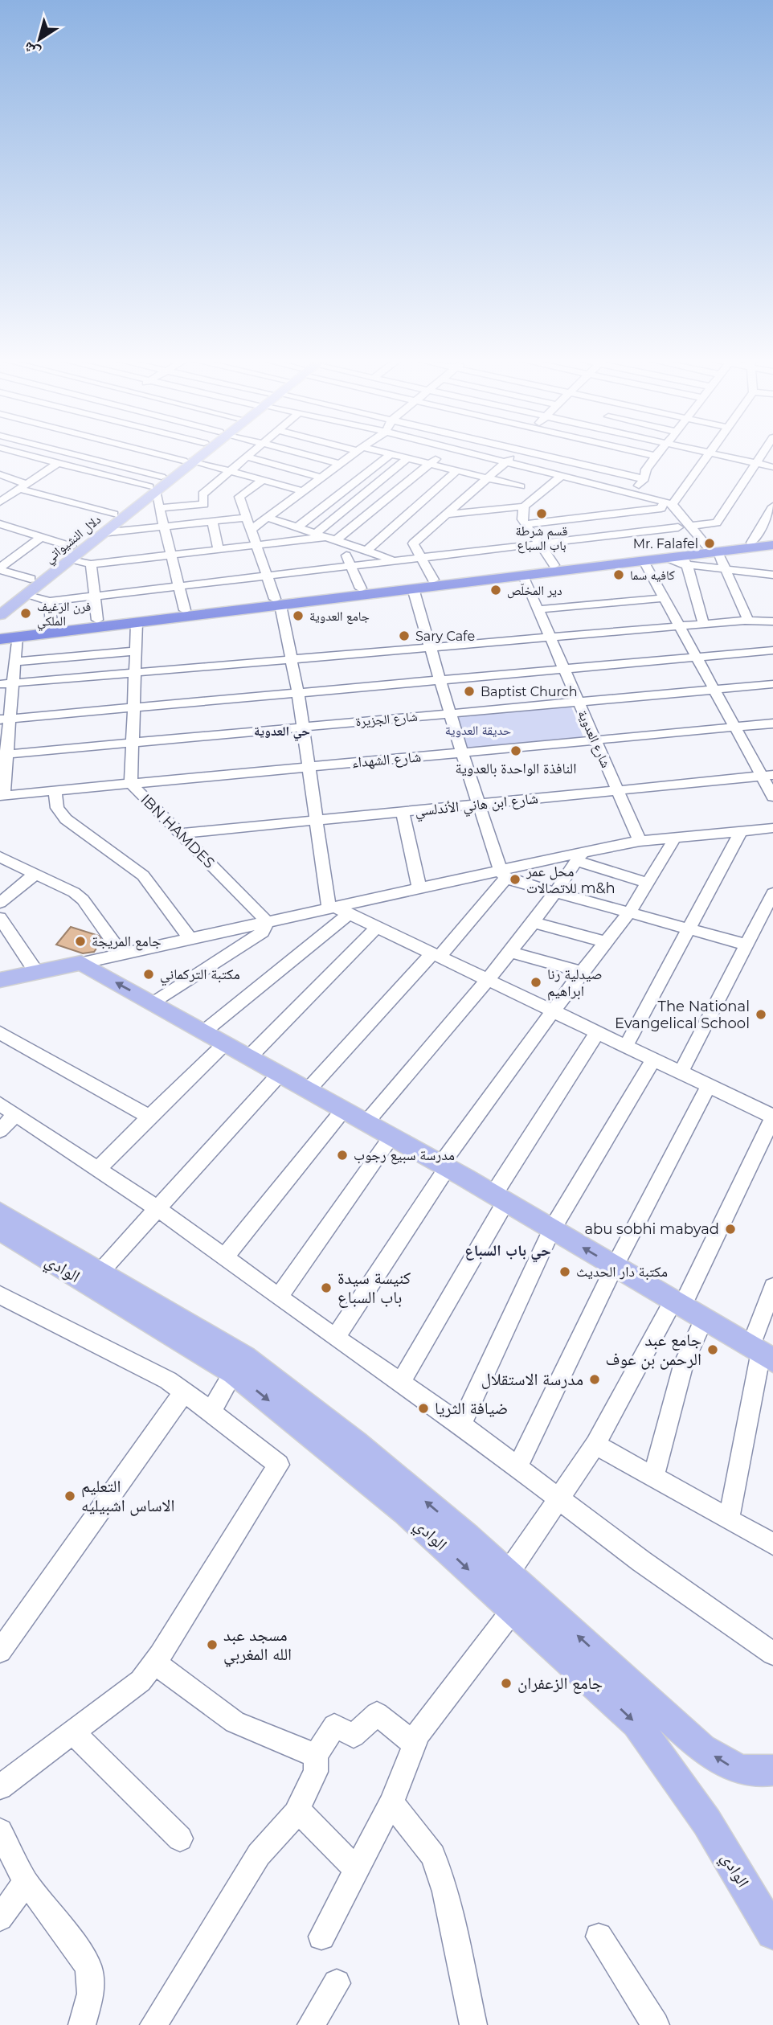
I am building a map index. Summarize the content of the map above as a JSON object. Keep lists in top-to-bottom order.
{
  "streets": {
    "main road": ["دلال النشيواتي", "الوادي"],
    "street": [
      "شارع الجزيرة",
      "شارع العدوية",
      "شارع الشهداء",
      "شارع ابن هاني الأندلسي",
      "IBN HAMDES"
    ]
  },
  "crossings": [
    ["شارع الجزيرة", "شارع العدوية"],
    ["شارع الجزيرة", "IBN HAMDES"],
    ["شارع العدوية", "شارع الشهداء"],
    ["شارع العدوية", "شارع ابن هاني الأندلسي"],
    ["شارع الشهداء", "IBN HAMDES"],
    ["شارع ابن هاني الأندلسي", "IBN HAMDES"]
  ],
  "districts": ["حي العدوية", "حي باب السباع"],
  "parks": ["حديقة العدوية"],
  "places": [
    "قسم شرطة باب السباع",
    "Mr. Falafel",
    "كافيه سما",
    "دير المخلّص",
    "فرن الرغيف الملكي",
    "جامع العدوية",
    "Sary Cafe",
    "Baptist Church",
    "النافذة الواحدة بالعدوية",
    "محل عمر للاتصالات m&h",
    "جامع المريجة",
    "مكتبة التركماني",
    "صيدلية رنا ابراهيم",
    "The National Evangelical School",
    "مدرسة سبيع رجوب",
    "abu sobhi mabyad",
    "مكتبة دار الحديث",
    "كنيسة سيدة باب السباع",
    "جامع عبد الرحمن بن عوف",
    "مدرسة الاستقلال",
    "ضيافة الثريا",
    "التعلیم الاساس اشبیلیه",
    "مسجد عبد الله المغربي",
    "جامع الزعفران"
  ],
  "north": "bottom left"
}
